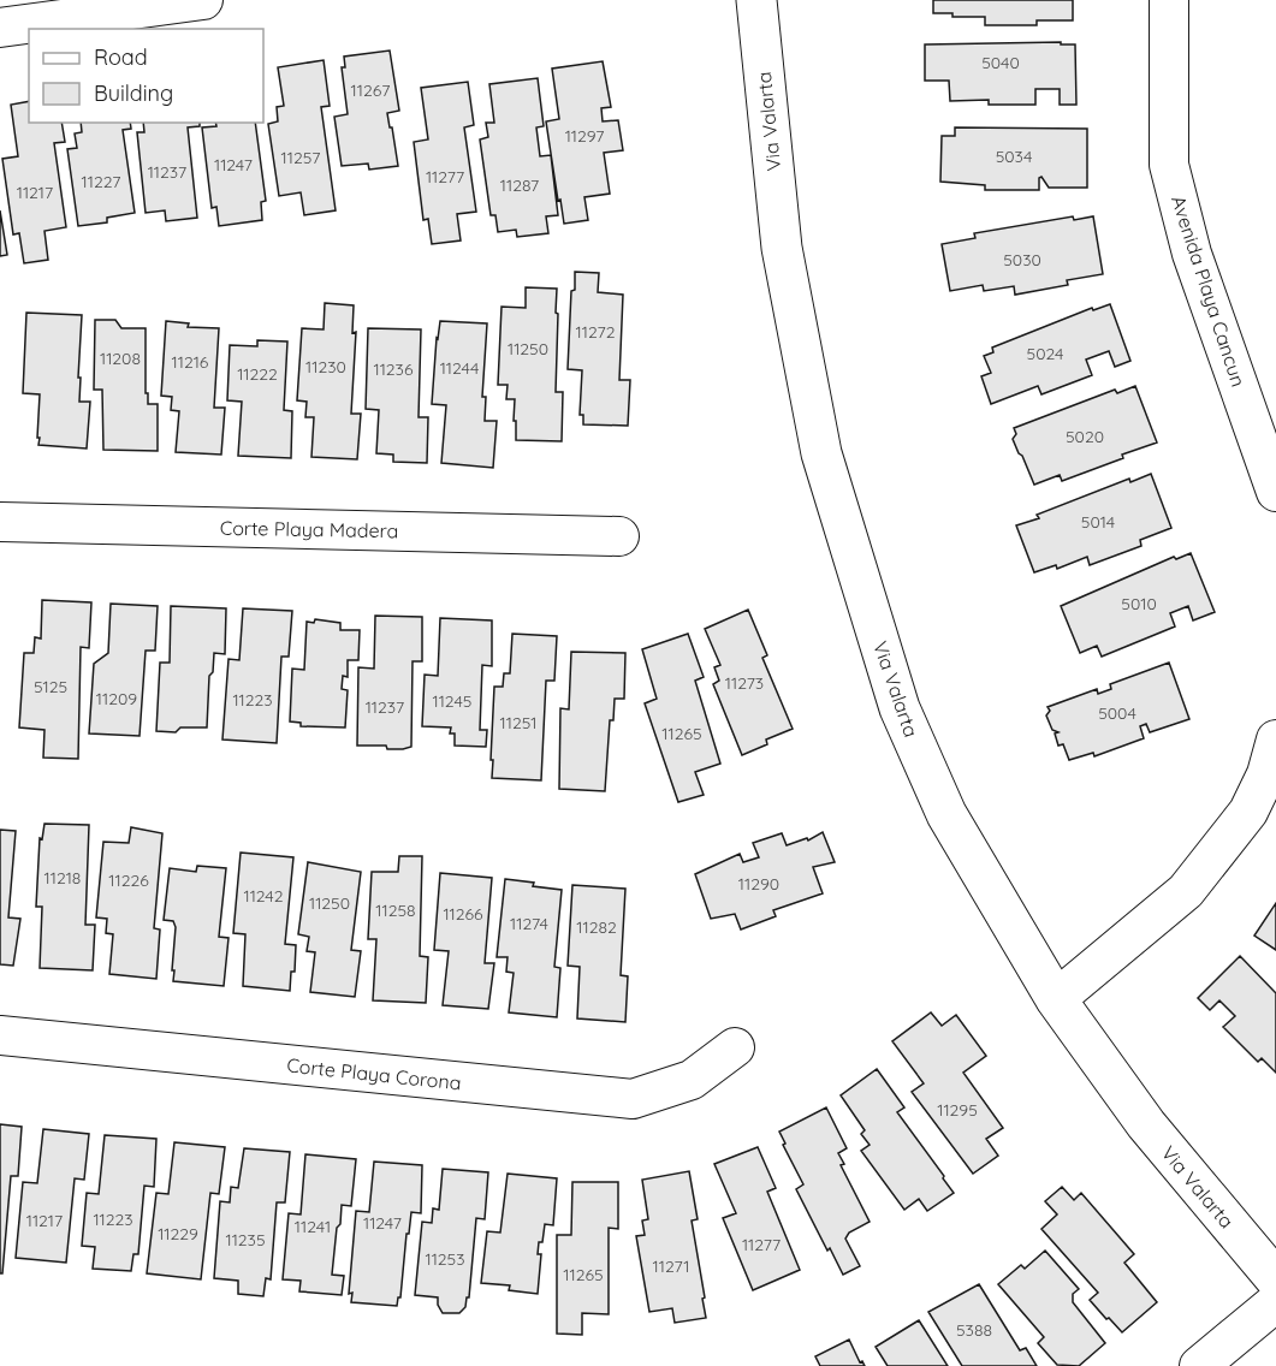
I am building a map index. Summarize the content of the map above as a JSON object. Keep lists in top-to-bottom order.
{
  "streets": {
    "main road": ["Via Valarta"],
    "street": ["Avenida Playa Cancun", "Corte Playa Madera", "Corte Playa Corona"]
  },
  "house_numbers": [
    "5040",
    "11267",
    "11297",
    "5034",
    "11257",
    "11247",
    "11237",
    "11277",
    "11227",
    "11287",
    "11217",
    "5030",
    "11272",
    "11250",
    "5024",
    "11208",
    "11216",
    "11230",
    "11244",
    "11236",
    "11222",
    "5020",
    "5014",
    "5010",
    "11273",
    "5125",
    "11209",
    "11223",
    "11245",
    "11237",
    "5004",
    "11251",
    "11265",
    "11218",
    "11226",
    "11290",
    "11242",
    "11250",
    "11258",
    "11266",
    "11274",
    "11282",
    "11295",
    "11223",
    "11217",
    "11247",
    "11241",
    "11229",
    "11235",
    "11277",
    "11253",
    "11271",
    "11265",
    "5388"
  ],
  "legend": ["Road", "Building"]
}
